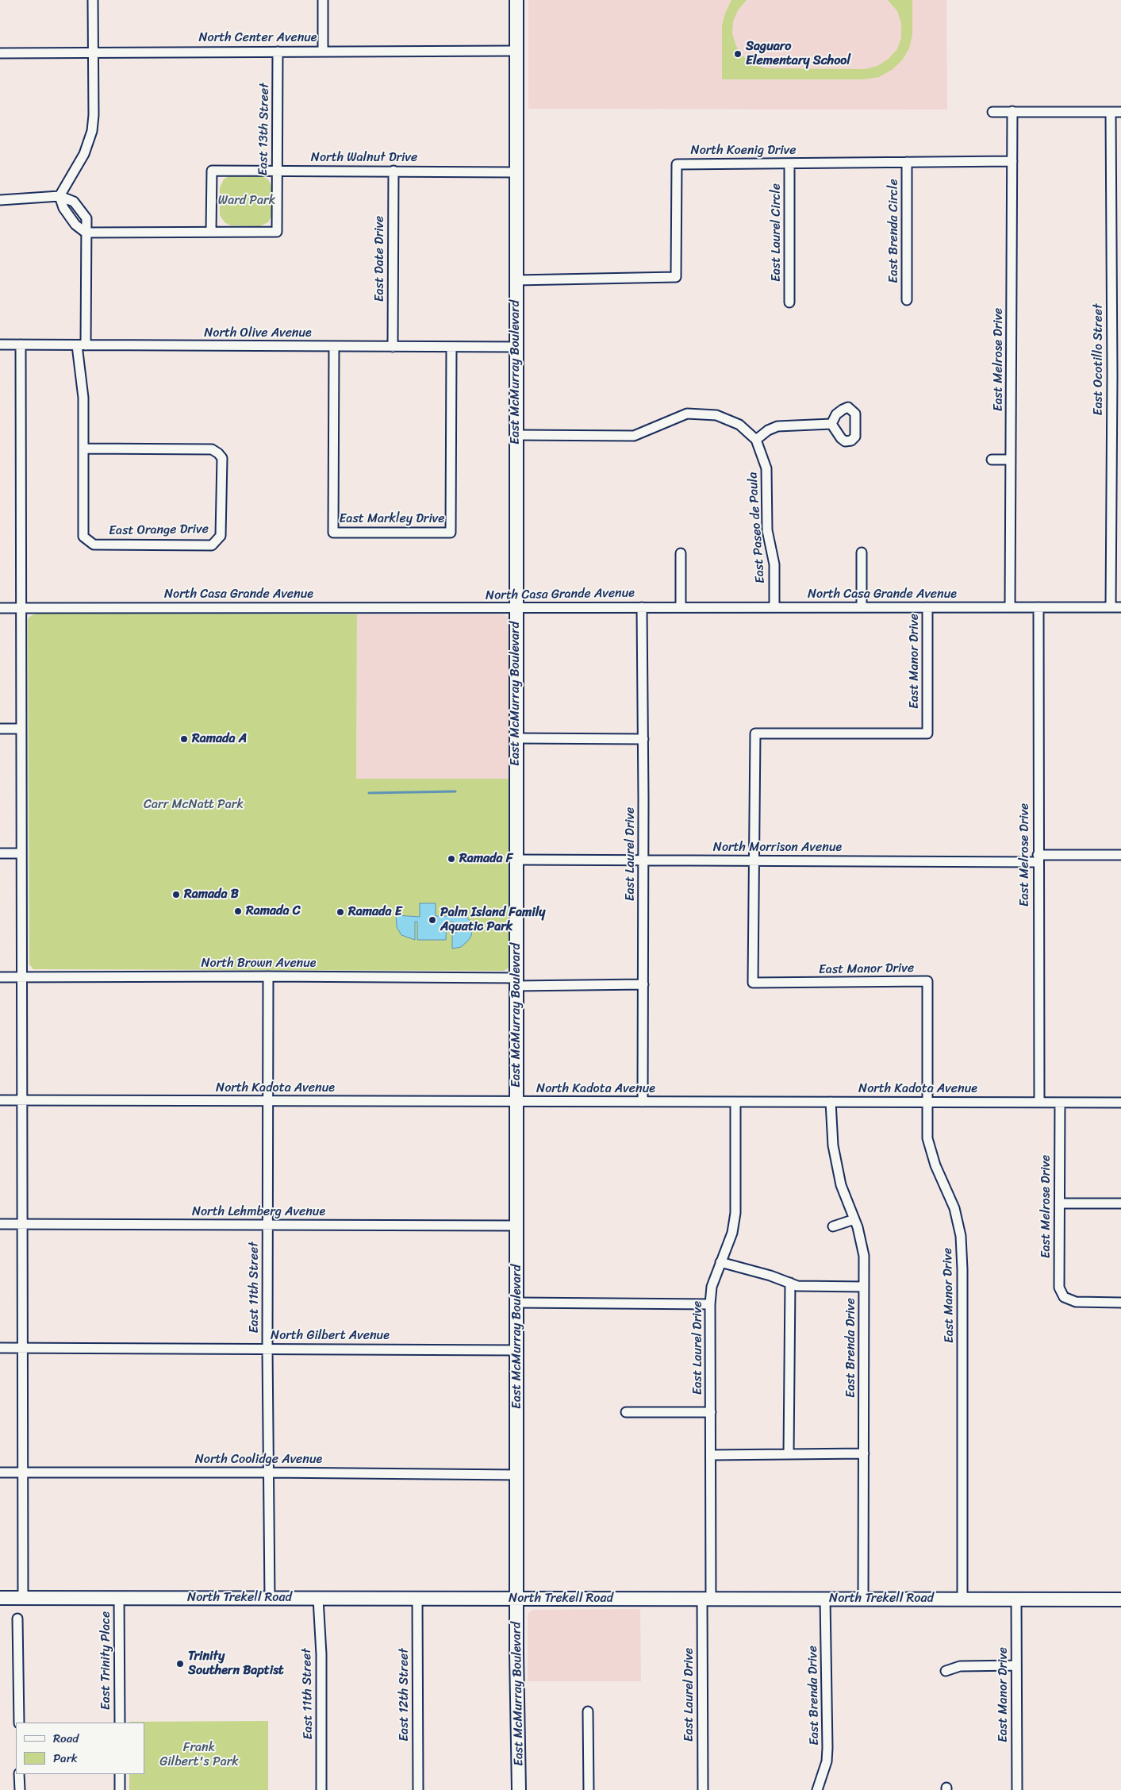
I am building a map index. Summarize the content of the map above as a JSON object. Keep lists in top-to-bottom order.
{
  "streets": {
    "street": [
      "North Center Avenue",
      "East 13th Street",
      "North Koenig Drive",
      "North Walnut Drive",
      "East Brenda Circle",
      "East Laurel Circle",
      "East Date Drive",
      "North Olive Avenue",
      "East Melrose Drive",
      "East Ocotillo Street",
      "East McMurray Boulevard",
      "East Markley Drive",
      "East Paseo de Paula",
      "East Orange Drive",
      "North Casa Grande Avenue",
      "East Manor Drive",
      "North Morrison Avenue",
      "East Laurel Drive",
      "North Brown Avenue",
      "North Kadota Avenue",
      "North Lehmberg Avenue",
      "East 11th Street",
      "North Gilbert Avenue",
      "East Brenda Drive",
      "North Coolidge Avenue",
      "North Trekell Road",
      "East Trinity Place",
      "East 12th Street"
    ]
  },
  "crossings": [
    ["North Center Avenue", "East 13th Street"],
    ["North Center Avenue", "East McMurray Boulevard"],
    ["East 13th Street", "North Walnut Drive"],
    ["North Koenig Drive", "East Brenda Circle"],
    ["North Koenig Drive", "East Laurel Circle"],
    ["North Koenig Drive", "East Melrose Drive"],
    ["North Koenig Drive", "East McMurray Boulevard"],
    ["North Walnut Drive", "East Date Drive"],
    ["North Walnut Drive", "East McMurray Boulevard"],
    ["East Date Drive", "North Olive Avenue"],
    ["North Olive Avenue", "East McMurray Boulevard"],
    ["North Olive Avenue", "East Markley Drive"],
    ["North Olive Avenue", "East Orange Drive"],
    ["East Melrose Drive", "North Casa Grande Avenue"],
    ["East Melrose Drive", "North Morrison Avenue"],
    ["East Melrose Drive", "North Kadota Avenue"],
    ["East Ocotillo Street", "North Casa Grande Avenue"],
    ["East McMurray Boulevard", "East Paseo de Paula"],
    ["East McMurray Boulevard", "North Casa Grande Avenue"],
    ["East McMurray Boulevard", "North Morrison Avenue"],
    ["East McMurray Boulevard", "North Brown Avenue"],
    ["East McMurray Boulevard", "North Kadota Avenue"],
    ["East McMurray Boulevard", "North Lehmberg Avenue"],
    ["East McMurray Boulevard", "North Gilbert Avenue"],
    ["East McMurray Boulevard", "North Coolidge Avenue"],
    ["East McMurray Boulevard", "North Trekell Road"],
    ["East Paseo de Paula", "North Casa Grande Avenue"],
    ["North Casa Grande Avenue", "East Manor Drive"],
    ["North Casa Grande Avenue", "East Laurel Drive"],
    ["East Manor Drive", "North Morrison Avenue"],
    ["East Manor Drive", "North Kadota Avenue"],
    ["East Manor Drive", "North Trekell Road"],
    ["North Morrison Avenue", "East Laurel Drive"],
    ["East Laurel Drive", "North Brown Avenue"],
    ["East Laurel Drive", "North Kadota Avenue"],
    ["East Laurel Drive", "North Trekell Road"],
    ["North Brown Avenue", "East 11th Street"],
    ["North Kadota Avenue", "East 11th Street"],
    ["North Kadota Avenue", "East Brenda Drive"],
    ["North Lehmberg Avenue", "East 11th Street"],
    ["East 11th Street", "North Gilbert Avenue"],
    ["East 11th Street", "North Coolidge Avenue"],
    ["East 11th Street", "North Trekell Road"],
    ["East Brenda Drive", "North Trekell Road"],
    ["North Trekell Road", "East Trinity Place"],
    ["North Trekell Road", "East 12th Street"]
  ],
  "parks": ["Ward Park", "Carr McNatt Park", "Frank Gilbert's Park"],
  "places": [
    "Saguaro Elementary School",
    "Ramada A",
    "Ramada F",
    "Ramada B",
    "Ramada C",
    "Ramada E",
    "Palm Island Family Aquatic Park",
    "Trinity Southern Baptist"
  ],
  "legend": ["Road", "Park"]
}
